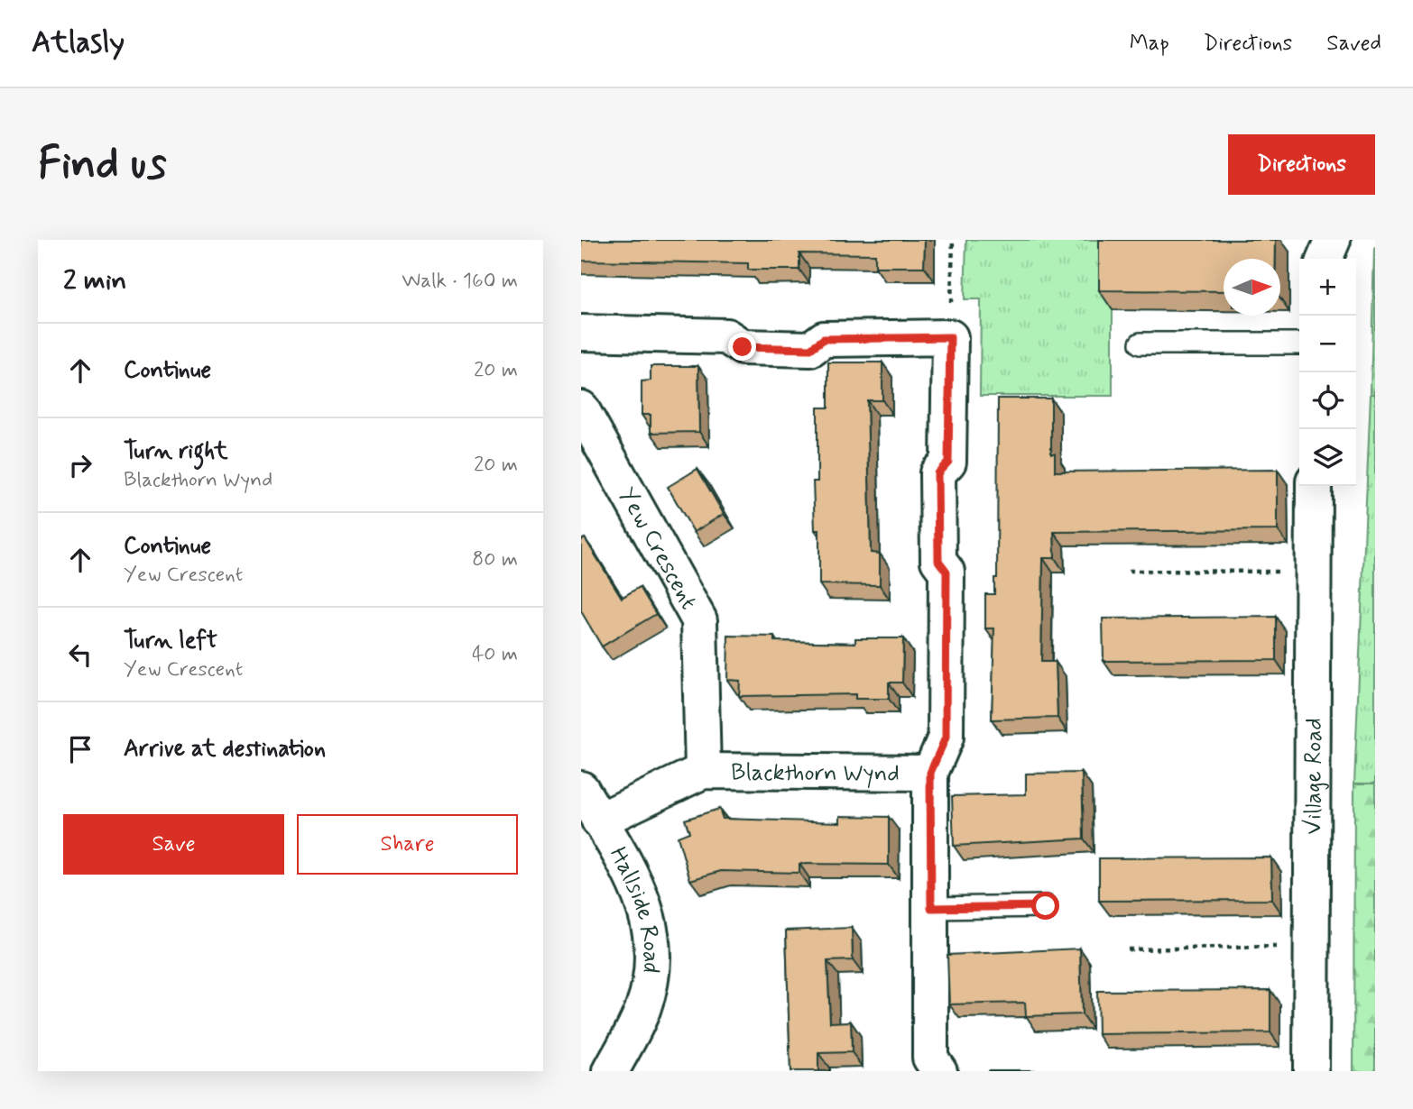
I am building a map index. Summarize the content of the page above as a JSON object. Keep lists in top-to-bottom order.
{
  "streets": {
    "street": [
      "Yew Crescent",
      "Blackthorn Wynd",
      "Village Road",
      "Hallside Road"
    ]
  },
  "crossings": [
    ["Yew Crescent", "Blackthorn Wynd"],
    ["Blackthorn Wynd", "Hallside Road"]
  ],
  "north": "right",
  "page": {
    "header": "Atlasly",
    "nav": ["Map", "Directions", "Saved"],
    "buttons": [
      "Directions",
      ["Save", "Share"]
    ],
    "title": "Find us",
    "heading": ["2 min", "Walk · 160 m"],
    "map_buttons": ["+", "−"],
    "list": [
      ["Continue", "20 m"],
      ["Turn right", "Blackthorn Wynd", "20 m"],
      ["Continue", "Yew Crescent", "80 m"],
      ["Turn left", "Yew Crescent", "40 m"],
      "Arrive at destination"
    ]
  }
}
